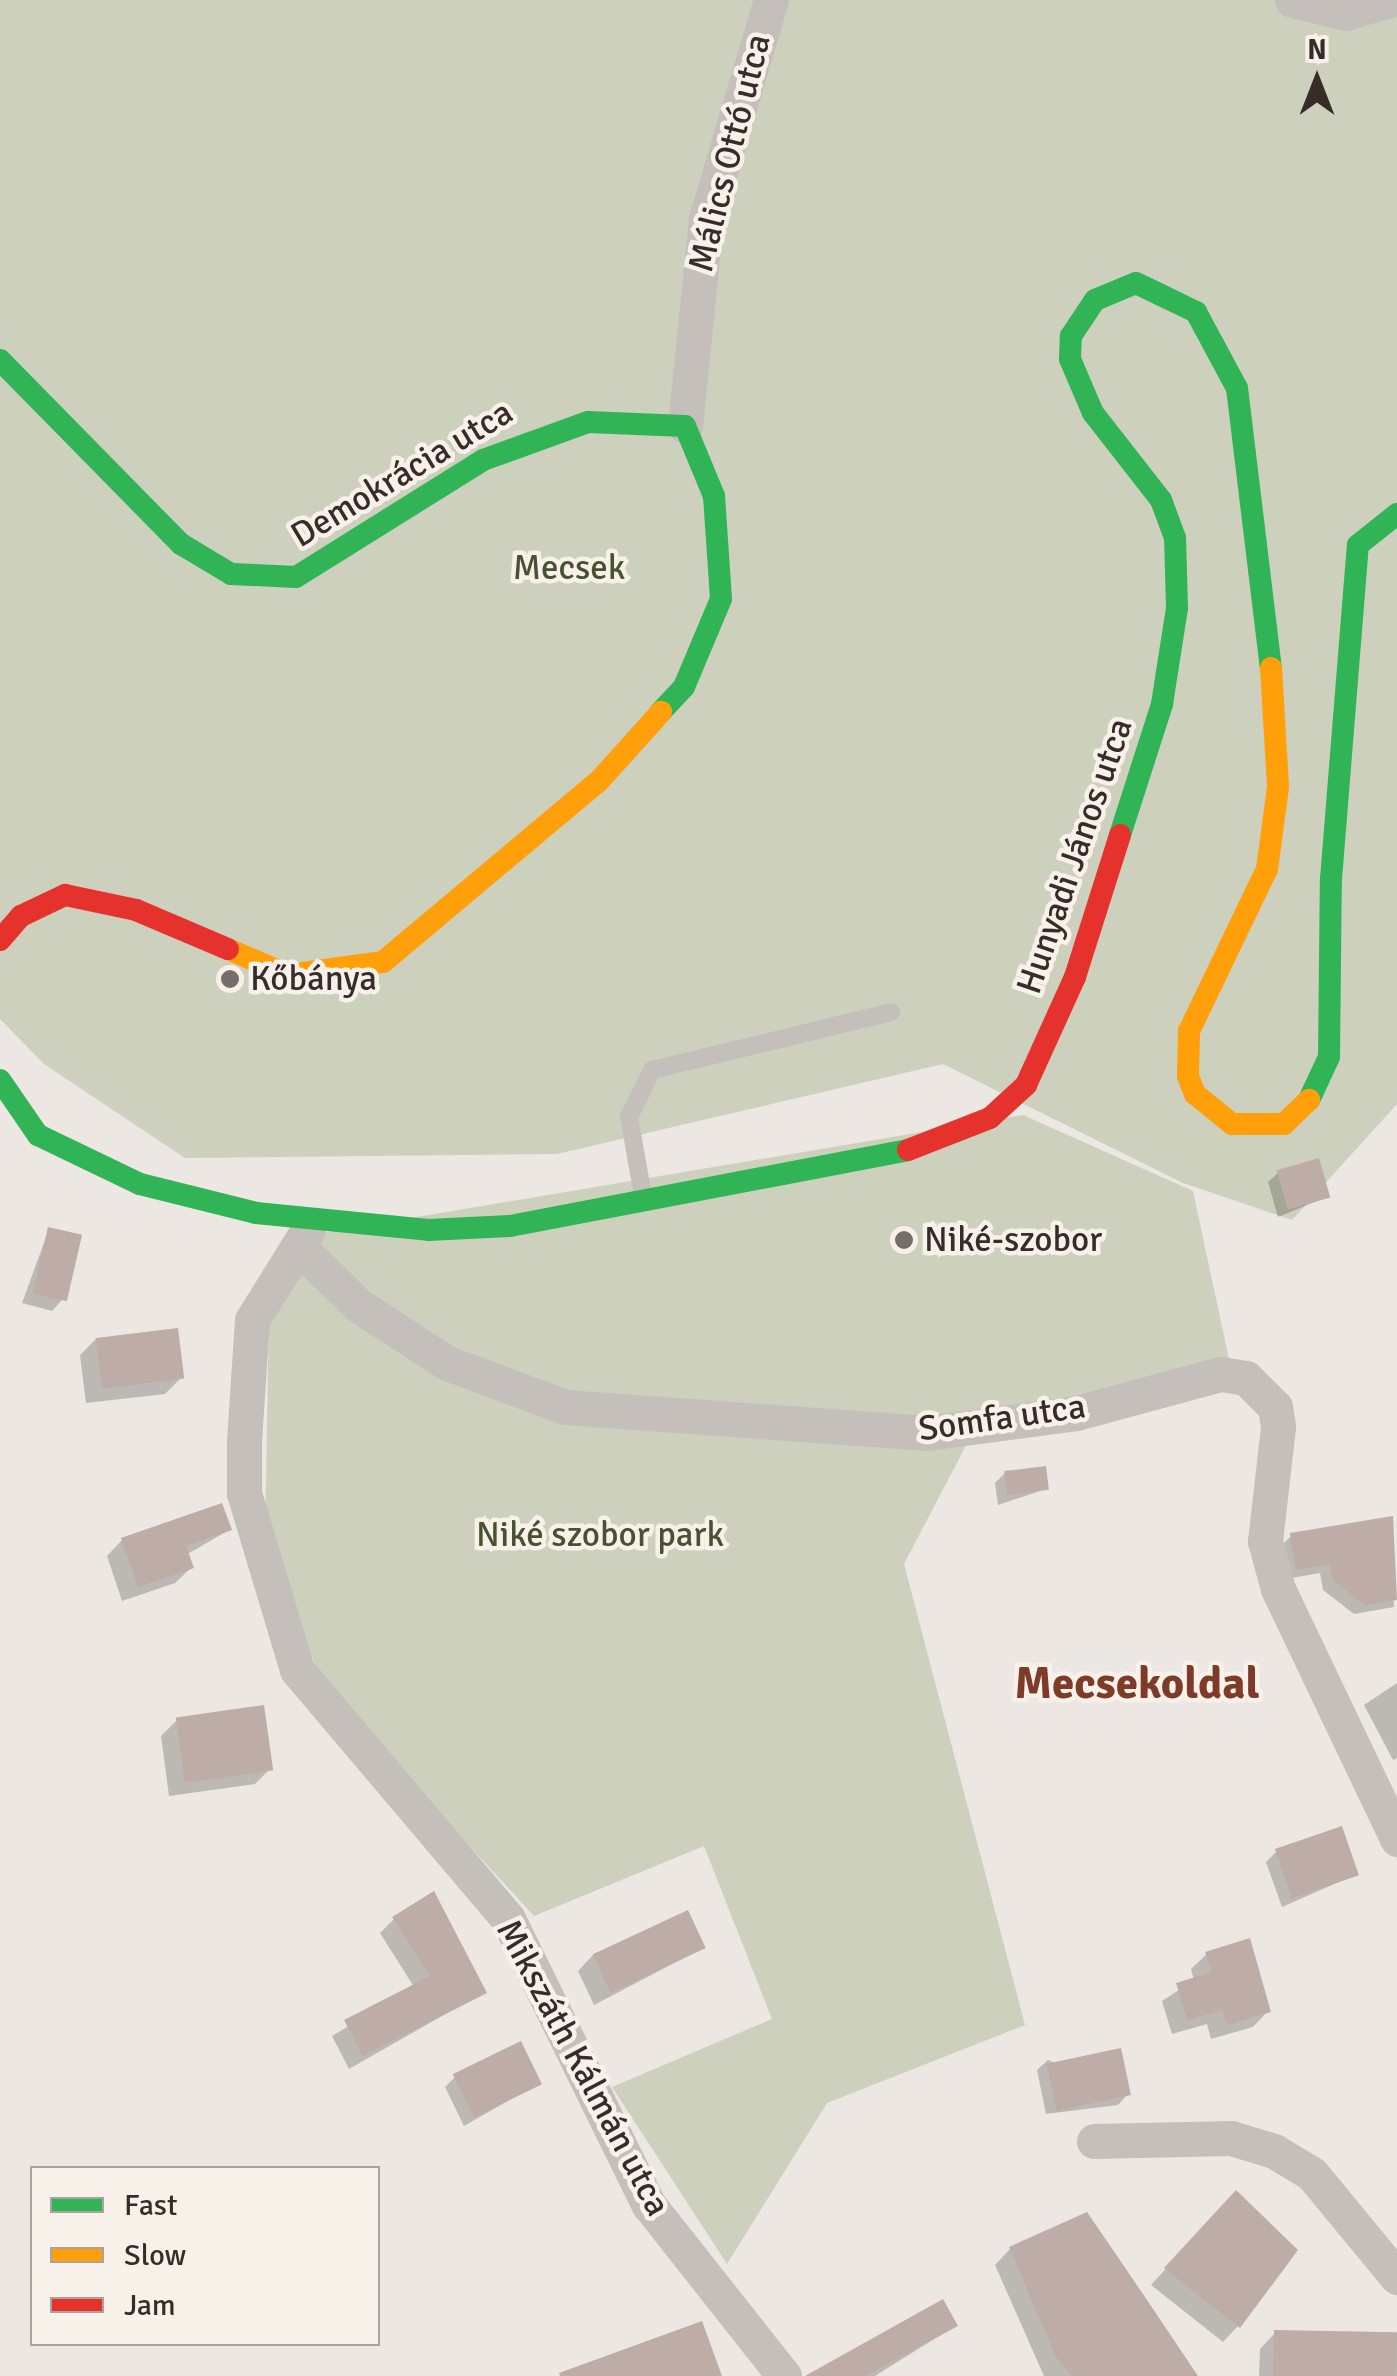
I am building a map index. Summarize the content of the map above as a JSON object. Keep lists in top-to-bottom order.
{
  "streets": {
    "street": [
      "Málics Ottó utca",
      "Demokrácia utca",
      "Hunyadi János utca",
      "Somfa utca",
      "Mikszáth Kálmán utca"
    ]
  },
  "crossings": [
    ["Málics Ottó utca", "Demokrácia utca"],
    ["Hunyadi János utca", "Somfa utca"],
    ["Hunyadi János utca", "Mikszáth Kálmán utca"],
    ["Somfa utca", "Mikszáth Kálmán utca"]
  ],
  "districts": ["Mecsekoldal"],
  "parks": ["Mecsek", "Niké szobor park"],
  "places": ["Kőbánya", "Niké-szobor"],
  "legend": ["Fast", "Slow", "Jam"],
  "north": "top"
}
